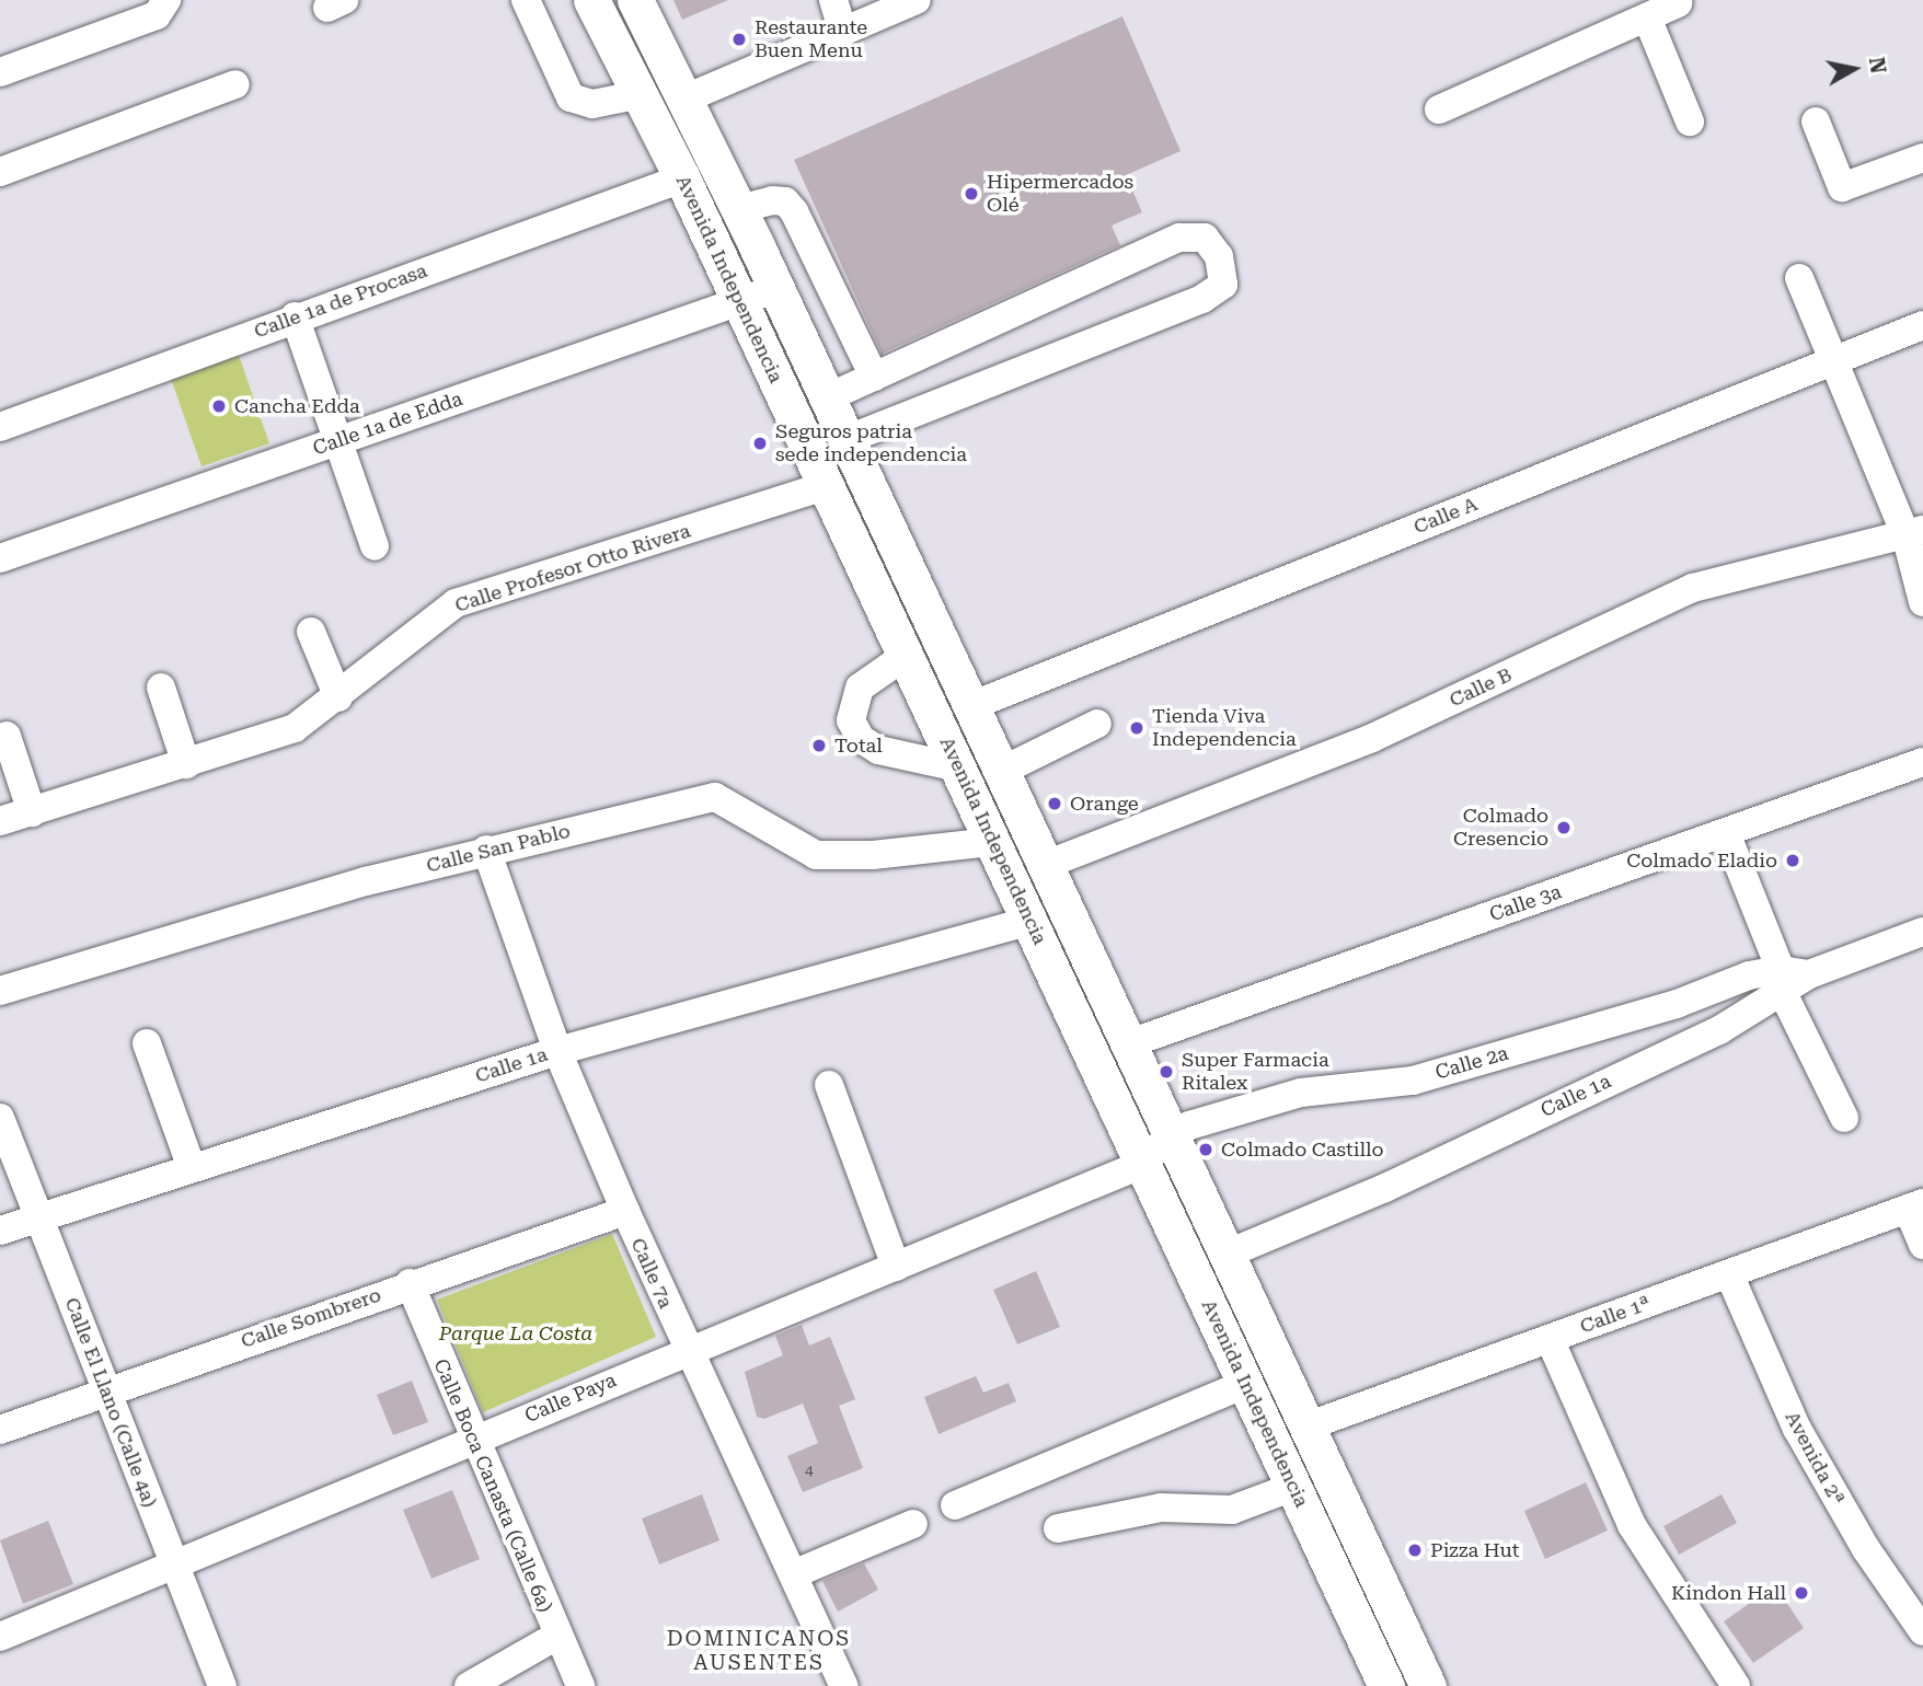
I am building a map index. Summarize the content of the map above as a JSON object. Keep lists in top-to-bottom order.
{
  "streets": {
    "main road": ["Avenida Independencia"],
    "street": [
      "Calle 1a de Procasa",
      "Calle 1a de Edda",
      "Calle A",
      "Calle Profesor Otto Rivera",
      "Calle B",
      "Calle San Pablo",
      "Calle 3a",
      "Calle 2a",
      "Calle 1a",
      "Calle 7a",
      "Calle 1ª",
      "Calle Sombrero",
      "Calle Paya",
      "Calle El Llano (Calle 4a)",
      "Avenida 2ª",
      "Calle Boca Canasta (Calle 6a)"
    ]
  },
  "crossings": [
    ["Avenida Independencia", "Calle 1a de Procasa"],
    ["Avenida Independencia", "Calle 1a de Edda"],
    ["Avenida Independencia", "Calle A"],
    ["Avenida Independencia", "Calle Profesor Otto Rivera"],
    ["Avenida Independencia", "Calle B"],
    ["Avenida Independencia", "Calle San Pablo"],
    ["Avenida Independencia", "Calle 3a"],
    ["Avenida Independencia", "Calle 2a"],
    ["Avenida Independencia", "Calle 1a"],
    ["Avenida Independencia", "Calle 1ª"],
    ["Avenida Independencia", "Calle Paya"],
    ["Calle San Pablo", "Calle 7a"],
    ["Calle 2a", "Calle 1a"],
    ["Calle 2a", "Calle Paya"],
    ["Calle 1a", "Calle 7a"],
    ["Calle 1a", "Calle El Llano (Calle 4a)"],
    ["Calle 7a", "Calle Sombrero"],
    ["Calle 7a", "Calle Paya"],
    ["Calle 1ª", "Avenida 2ª"],
    ["Calle Sombrero", "Calle El Llano (Calle 4a)"],
    ["Calle Sombrero", "Calle Boca Canasta (Calle 6a)"],
    ["Calle Paya", "Calle El Llano (Calle 4a)"],
    ["Calle Paya", "Calle Boca Canasta (Calle 6a)"]
  ],
  "districts": ["DOMINICANOS AUSENTES"],
  "parks": ["Parque La Costa"],
  "places": [
    "Restaurante Buen Menu",
    "Hipermercados Olé",
    "Cancha Edda",
    "Seguros patria sede independencia",
    "Tienda Viva Independencia",
    "Total",
    "Orange",
    "Colmado Cresencio",
    "Colmado Eladio",
    "Super Farmacia Ritalex",
    "Colmado Castillo",
    "Pizza Hut",
    "Kindon Hall"
  ],
  "house_numbers": ["4"],
  "north": "right"
}
